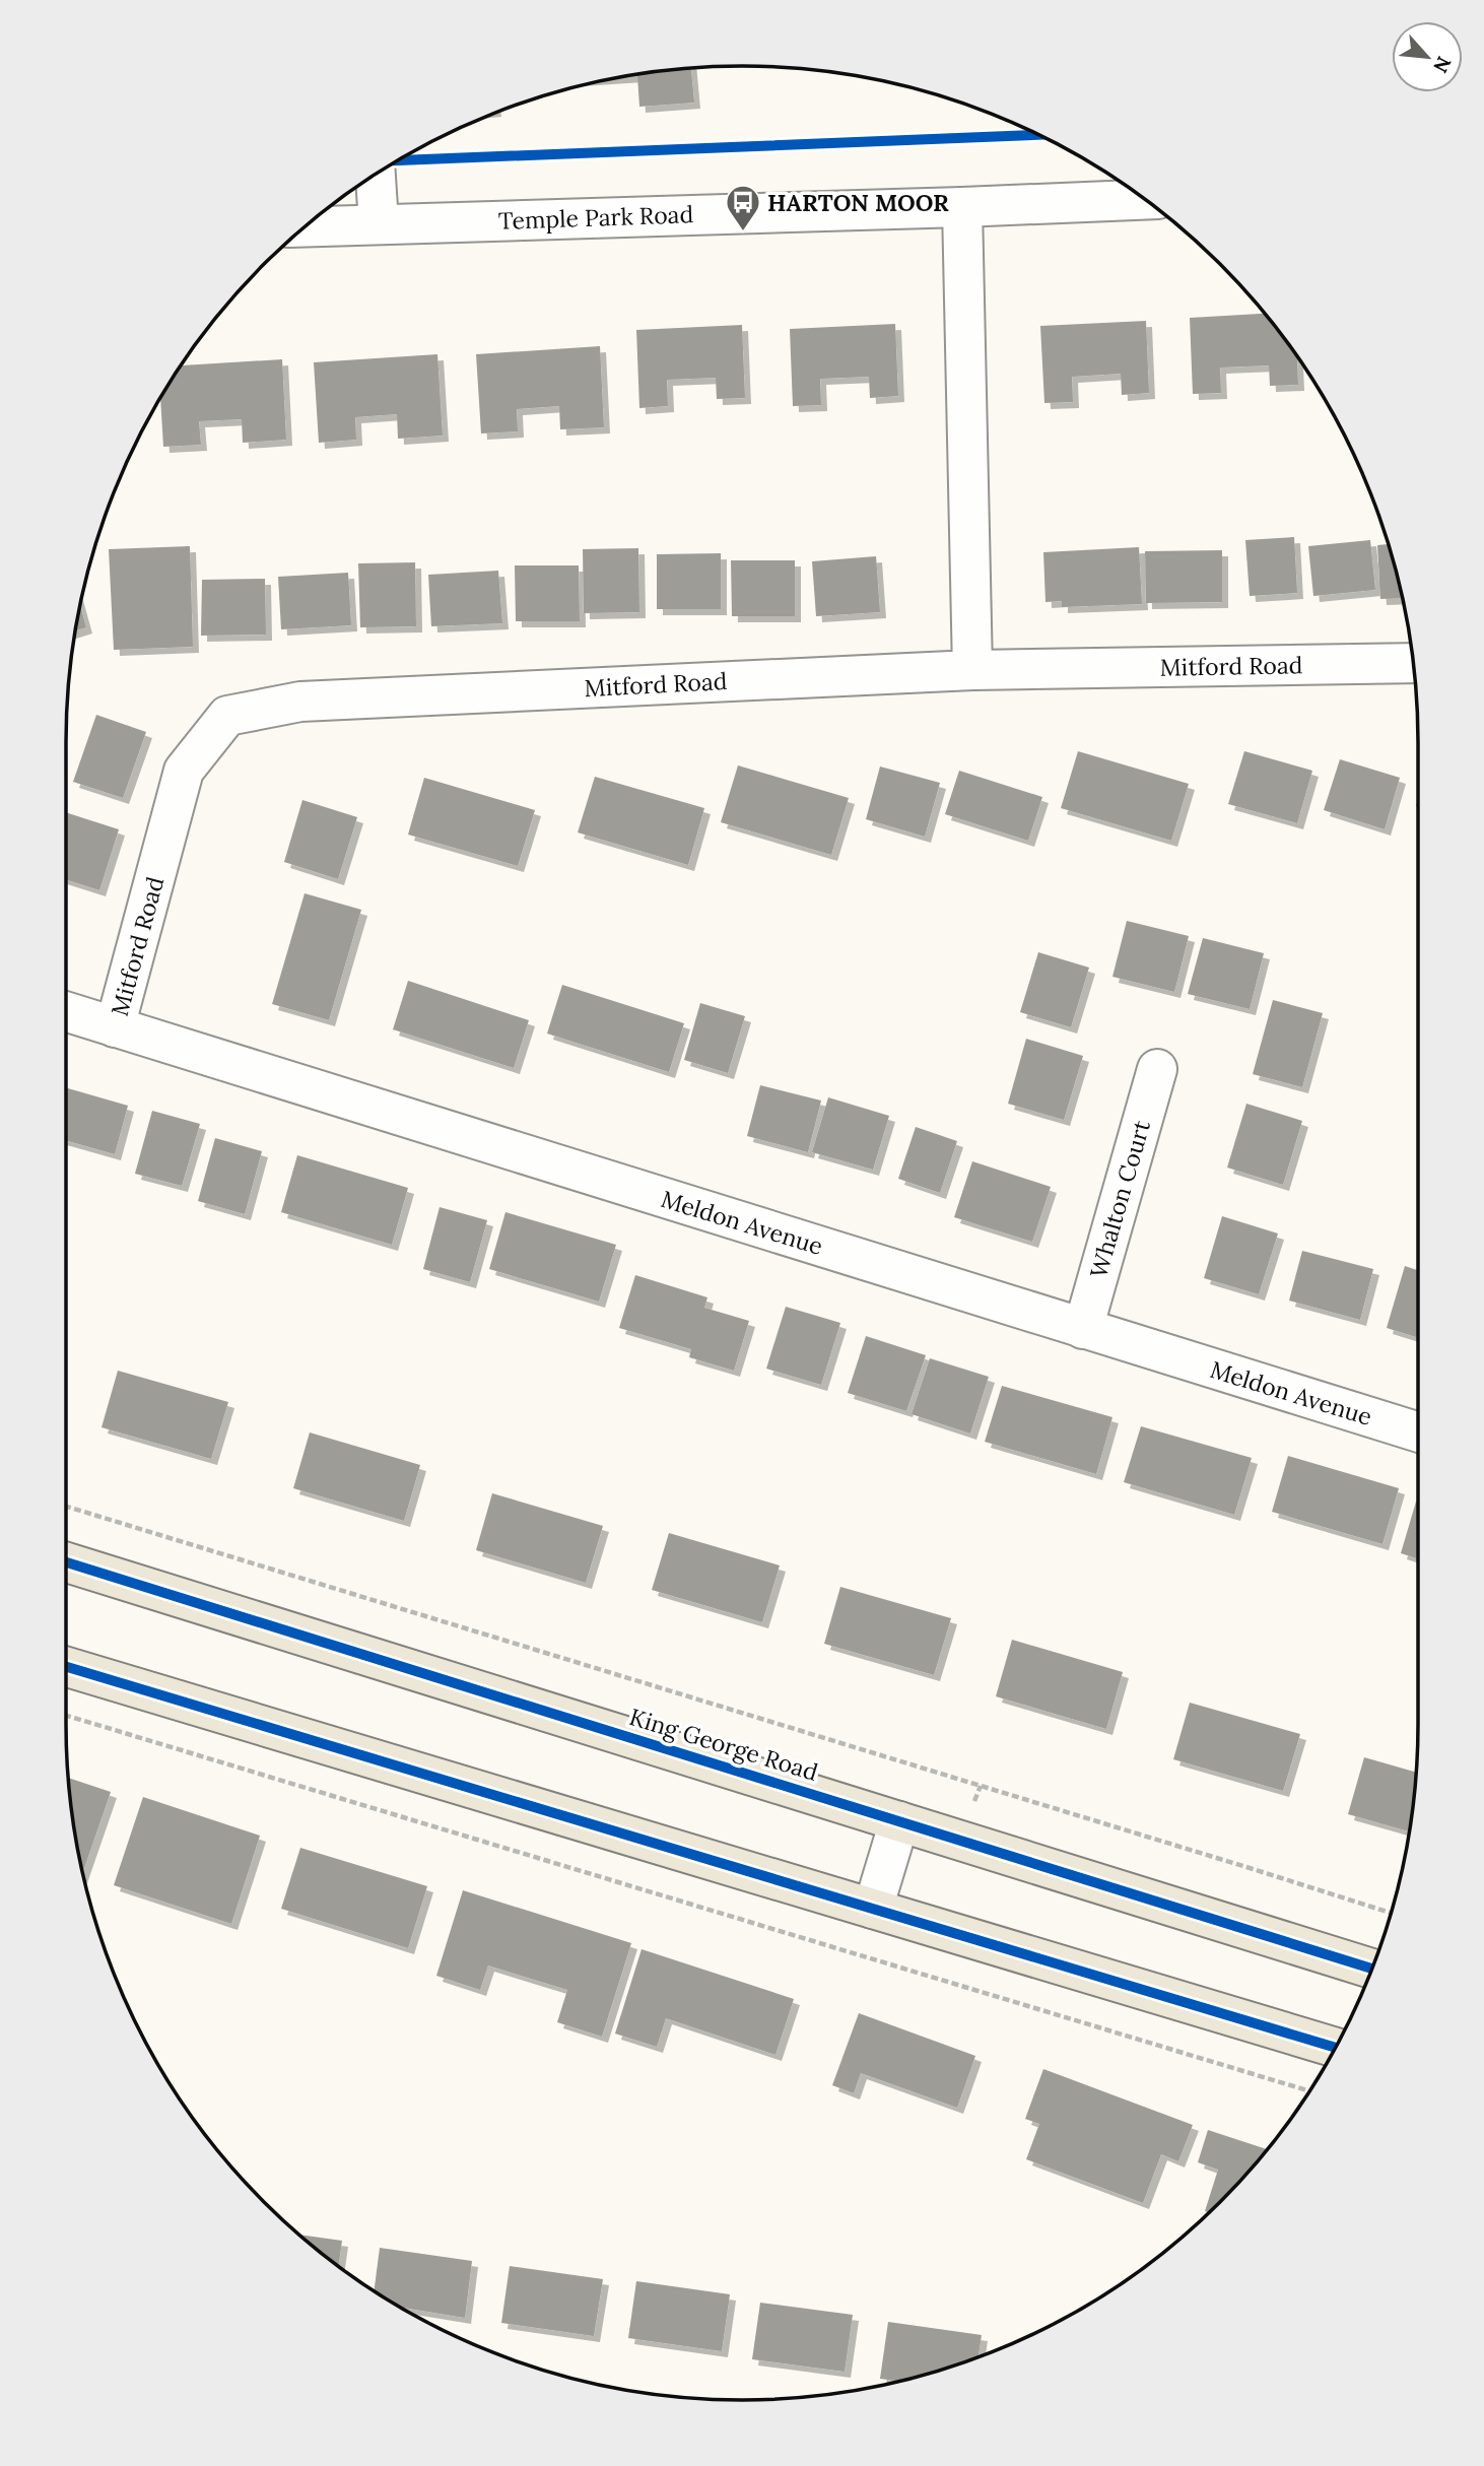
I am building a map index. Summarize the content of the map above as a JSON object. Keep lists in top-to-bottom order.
{
  "streets": {
    "main road": ["King George Road"],
    "street": [
      "Temple Park Road",
      "Mitford Road",
      "Whalton Court",
      "Meldon Avenue"
    ]
  },
  "crossings": [
    ["Mitford Road", "Meldon Avenue"],
    ["Whalton Court", "Meldon Avenue"]
  ],
  "places": {
    "bus stop": ["HARTON MOOR"]
  },
  "north": "bottom right"
}
